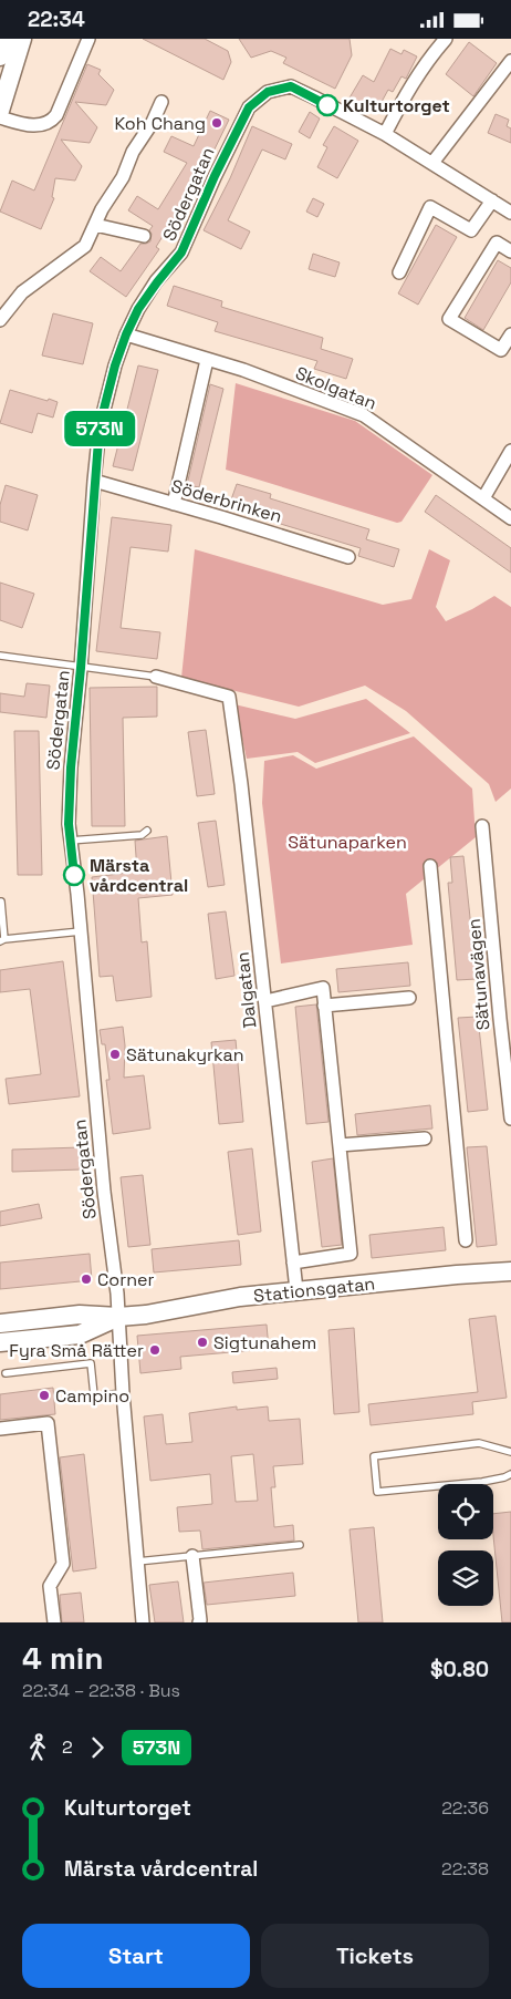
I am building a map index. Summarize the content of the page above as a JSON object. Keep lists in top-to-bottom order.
{
  "streets": {
    "street": [
      "Södergatan",
      "Skolgatan",
      "Söderbrinken",
      "Sätunavägen",
      "Dalgatan",
      "Stationsgatan"
    ]
  },
  "crossings": [
    ["Södergatan", "Skolgatan"],
    ["Södergatan", "Söderbrinken"],
    ["Södergatan", "Stationsgatan"],
    ["Dalgatan", "Stationsgatan"]
  ],
  "parks": ["Sätunaparken"],
  "places": [
    "Kulturtorget",
    "Koh Chang",
    "Märsta vårdcentral",
    "Sätunakyrkan",
    "Corner",
    "Sigtunahem",
    "Fyra Små Rätter",
    "Campino"
  ],
  "lines": ["bus line 573N"],
  "page": {
    "status": "22:34",
    "on_map": "573N",
    "heading": ["4 min", "22:34 – 22:38 · Bus", "$0.80"],
    "legs": ["2", "573N"],
    "list": [
      {
        "name": "Kulturtorget",
        "value": "22:36"
      },
      {
        "name": "Märsta vårdcentral",
        "value": "22:38"
      }
    ],
    "buttons": ["Start", "Tickets"]
  }
}
